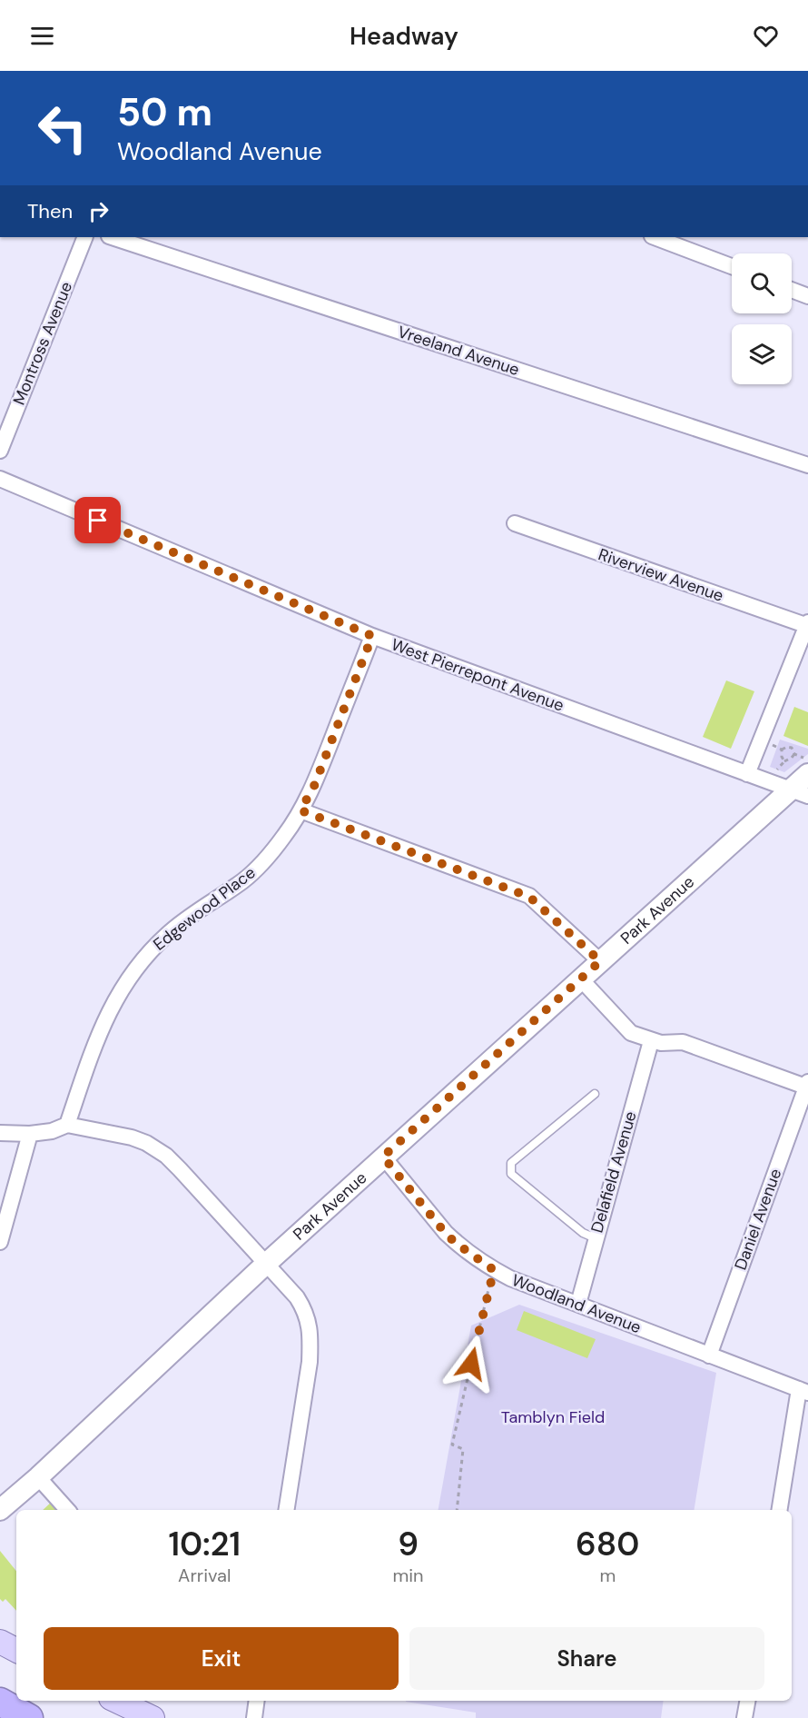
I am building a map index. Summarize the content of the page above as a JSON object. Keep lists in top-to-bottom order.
{
  "streets": {
    "street": [
      "Montross Avenue",
      "Vreeland Avenue",
      "Riverview Avenue",
      "West Pierrepont Avenue",
      "Edgewood Place",
      "Park Avenue",
      "Delafield Avenue",
      "Daniel Avenue",
      "Woodland Avenue"
    ]
  },
  "crossings": [
    ["West Pierrepont Avenue", "Edgewood Place"],
    ["West Pierrepont Avenue", "Park Avenue"],
    ["Park Avenue", "Woodland Avenue"],
    ["Delafield Avenue", "Woodland Avenue"],
    ["Daniel Avenue", "Woodland Avenue"]
  ],
  "parks": ["Tamblyn Field"],
  "page": {
    "header": "Headway",
    "turn": ["50 m", "Woodland Avenue"],
    "then": "Then",
    "eta": [
      "10:21",
      "Arrival",
      "9",
      "min",
      "680",
      "m"
    ],
    "buttons": ["Exit", "Share"]
  }
}
